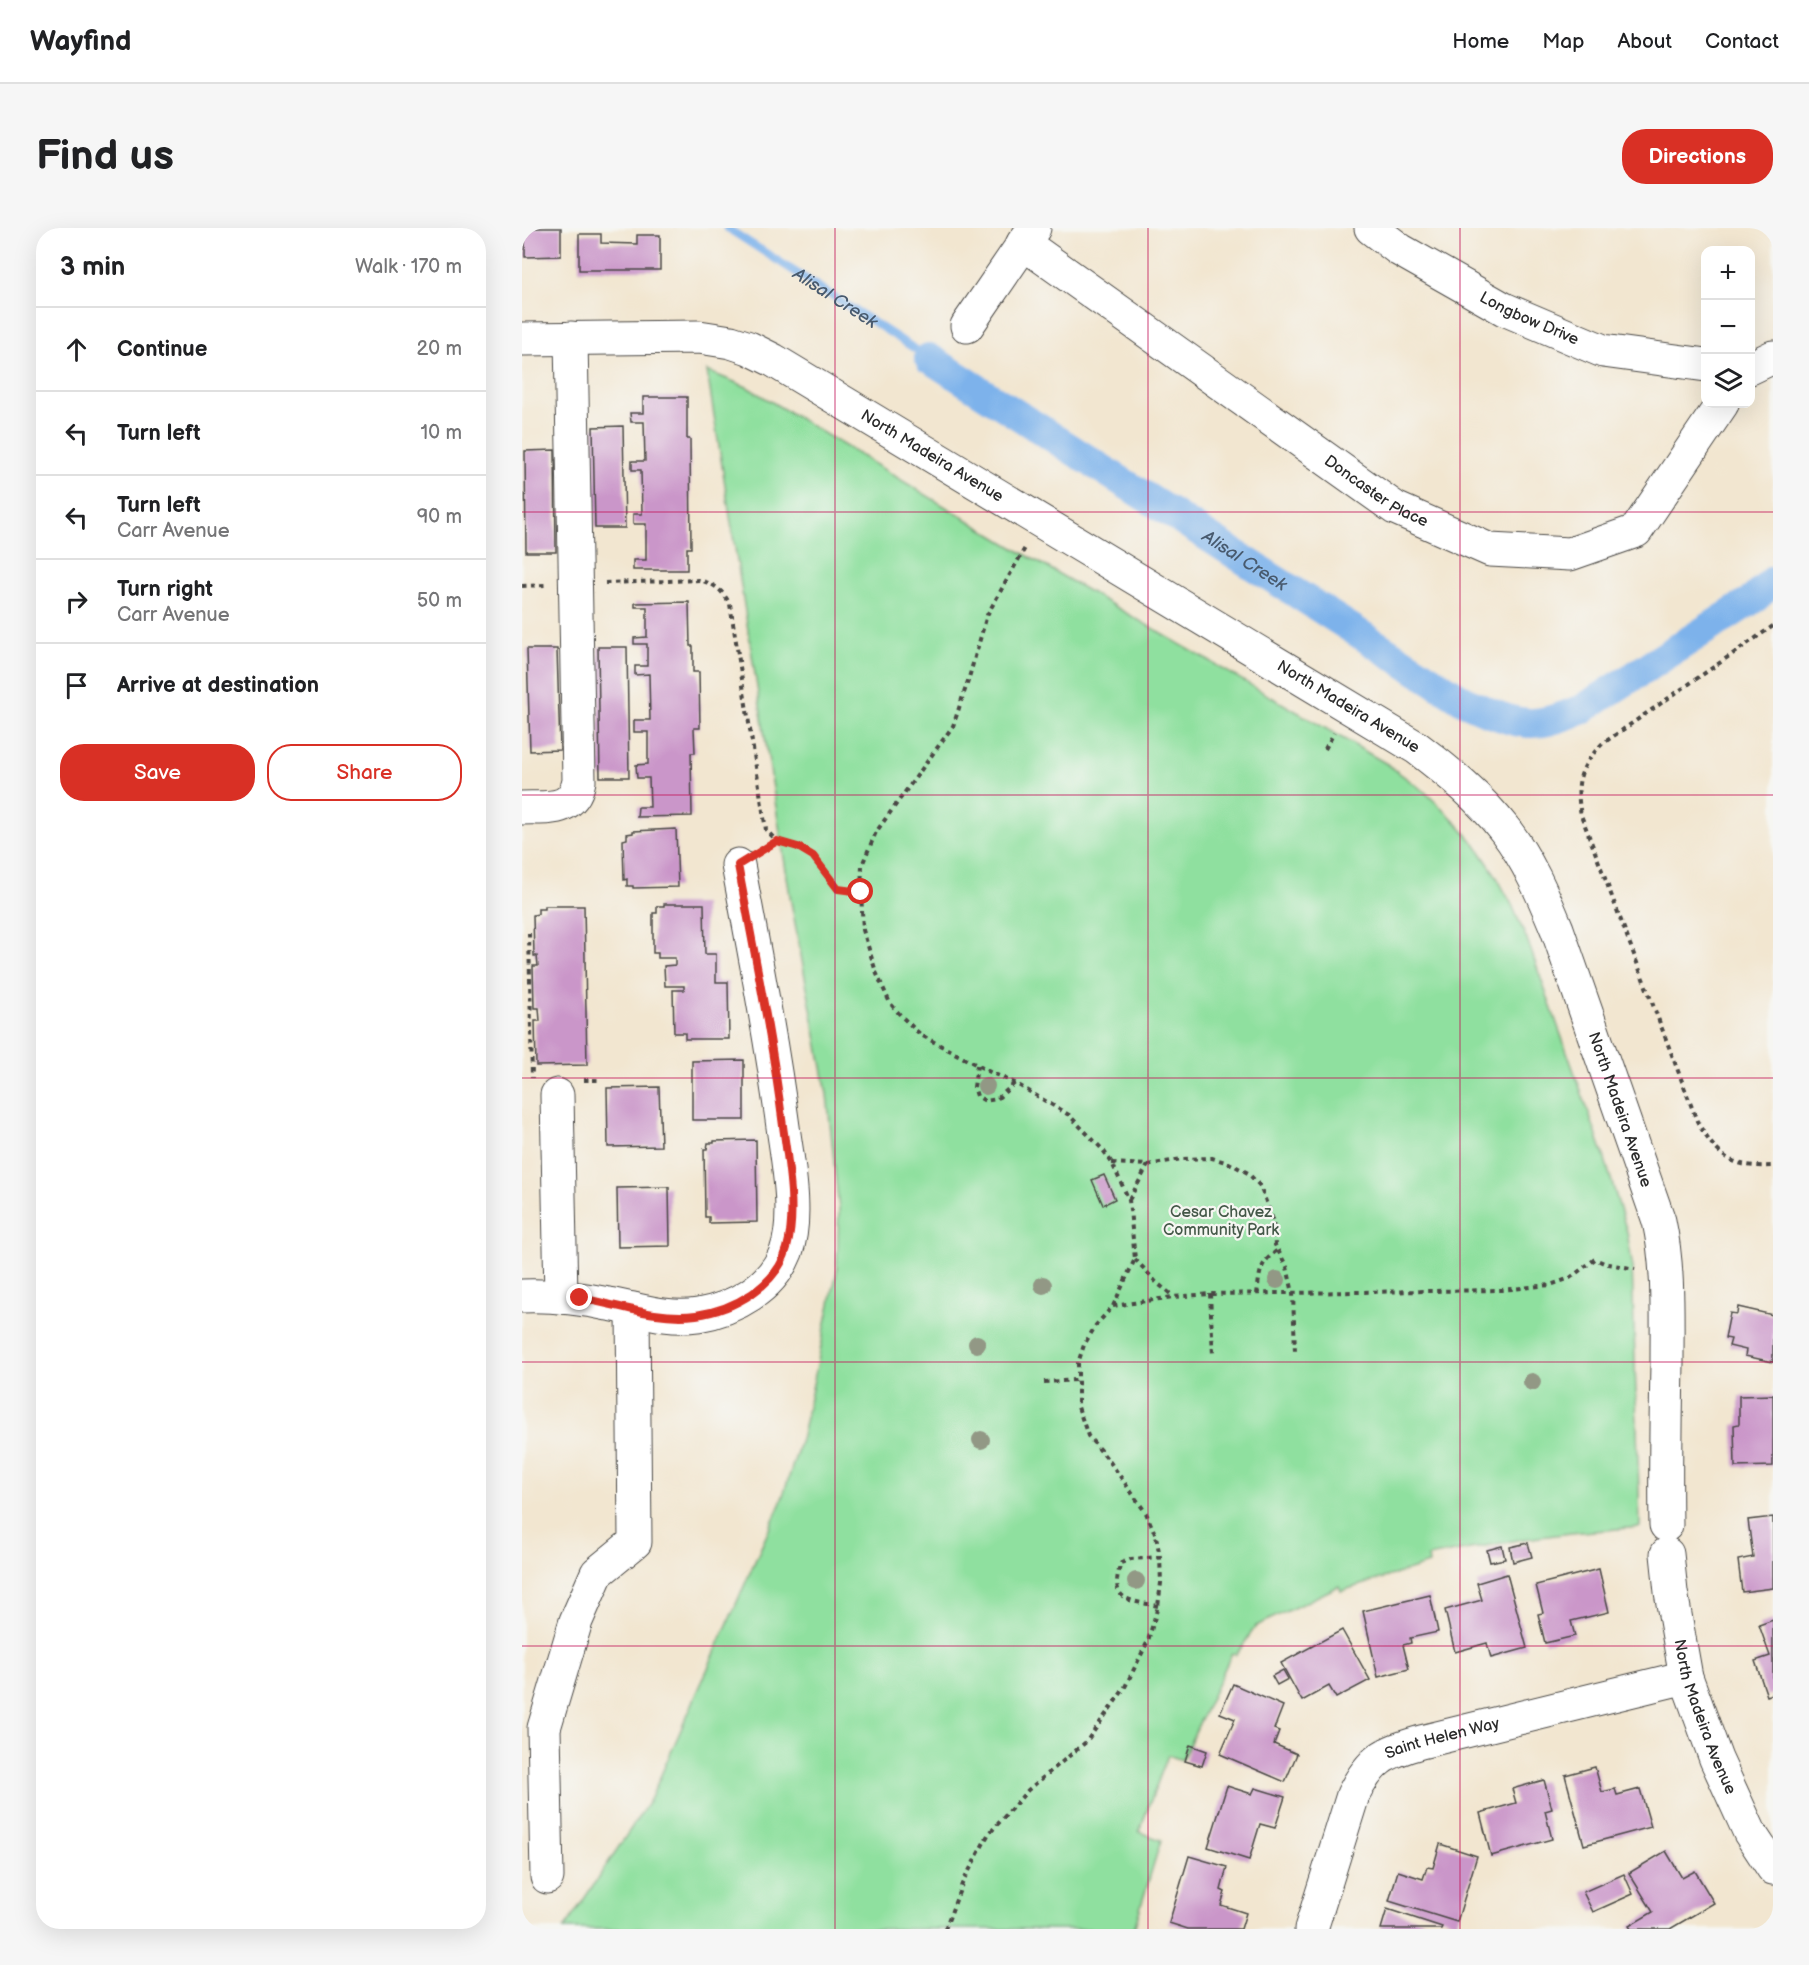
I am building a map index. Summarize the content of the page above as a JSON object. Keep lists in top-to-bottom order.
{
  "streets": {
    "street": [
      "Longbow Drive",
      "North Madeira Avenue",
      "Doncaster Place",
      "Saint Helen Way"
    ]
  },
  "crossings": [
    ["North Madeira Avenue", "Saint Helen Way"]
  ],
  "water": ["Alisal Creek"],
  "parks": ["Cesar Chavez Community Park"],
  "page": {
    "header": "Wayfind",
    "nav": [
      "Home",
      "Map",
      "About",
      "Contact"
    ],
    "buttons": [
      "Directions",
      ["Save", "Share"]
    ],
    "title": "Find us",
    "heading": ["3 min", "Walk · 170 m"],
    "map_buttons": ["+", "−"],
    "list": [
      ["Continue", "20 m"],
      ["Turn left", "10 m"],
      ["Turn left", "Carr Avenue", "90 m"],
      ["Turn right", "Carr Avenue", "50 m"],
      "Arrive at destination"
    ]
  }
}
